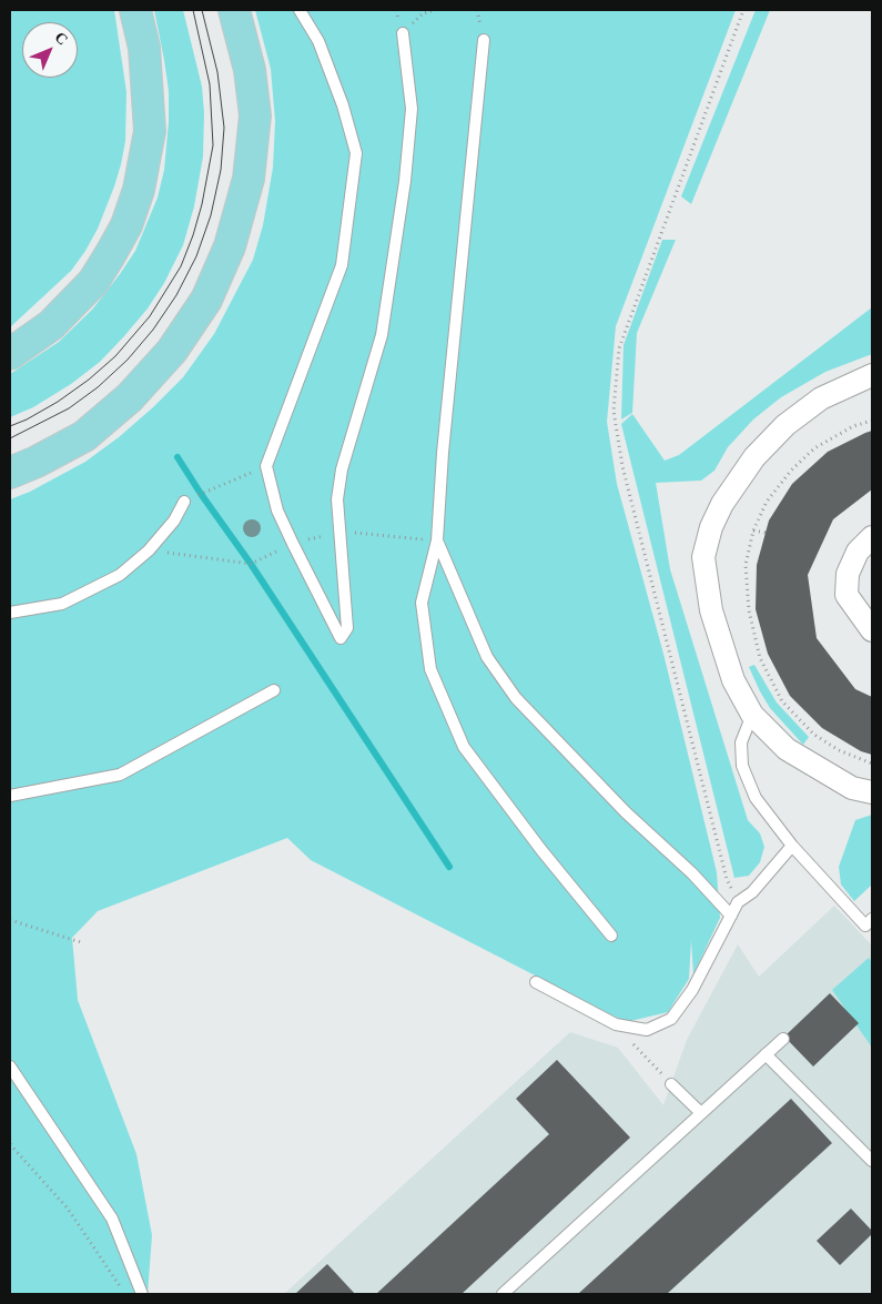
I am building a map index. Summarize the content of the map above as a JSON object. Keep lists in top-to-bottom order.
{
  "north": "top right"
}
